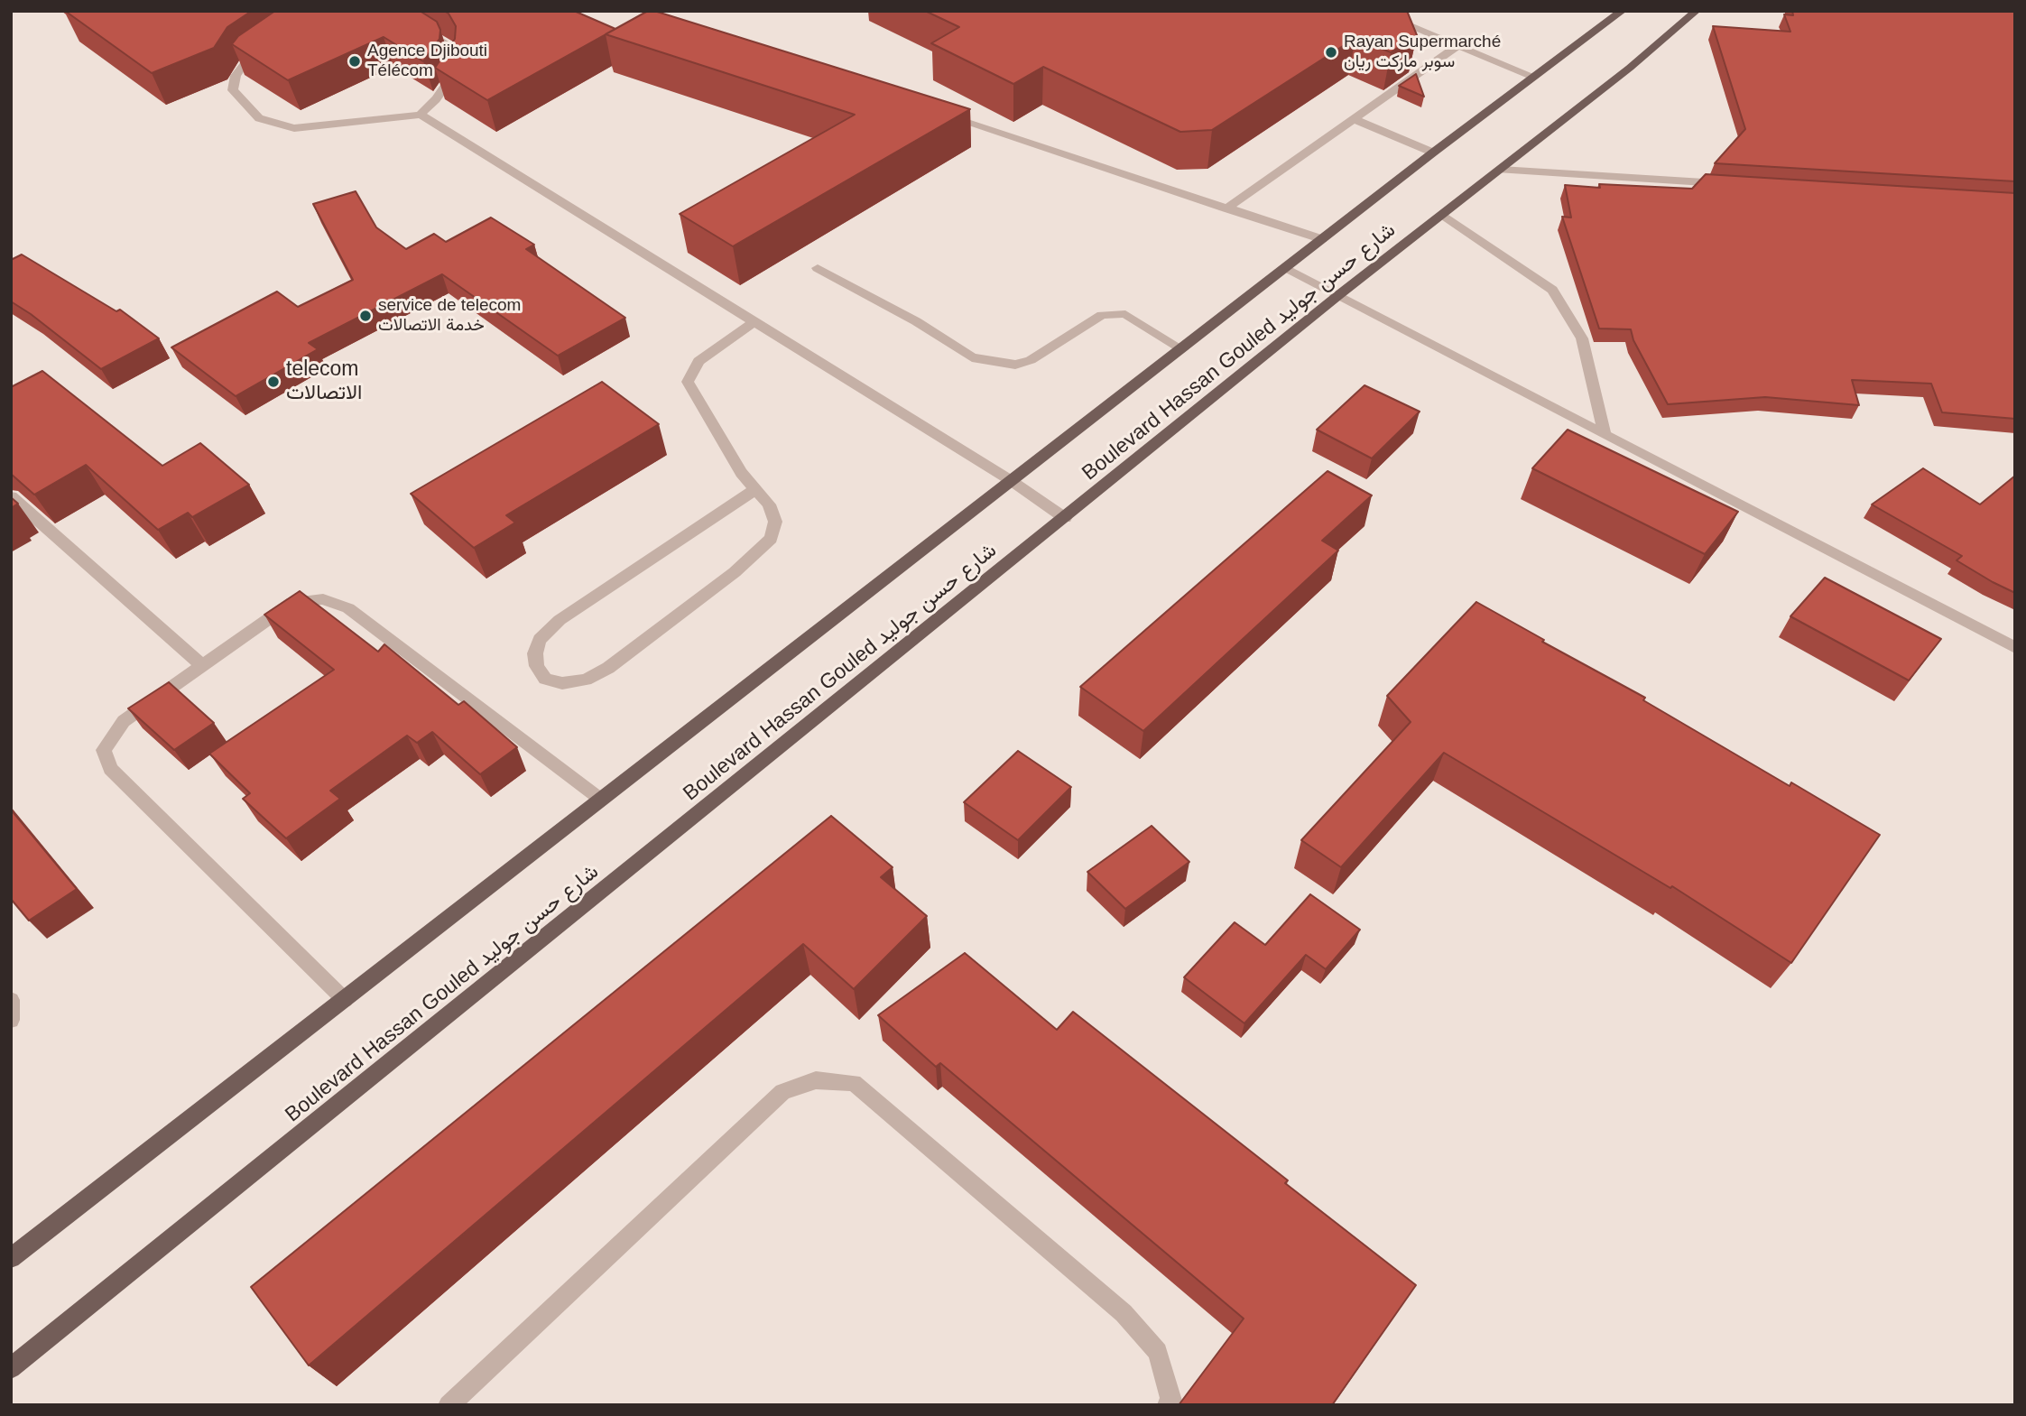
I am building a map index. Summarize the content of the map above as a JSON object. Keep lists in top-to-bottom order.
{
  "streets": {
    "main road": ["Boulevard Hassan Gouled شارع حسن جوليد"]
  },
  "places": [
    "Rayan Supermarché سوبر ماركت ريان",
    "Agence Djibouti Télécom",
    "service de telecom خدمة الاتصالات",
    "telecom الاتصالات"
  ]
}
